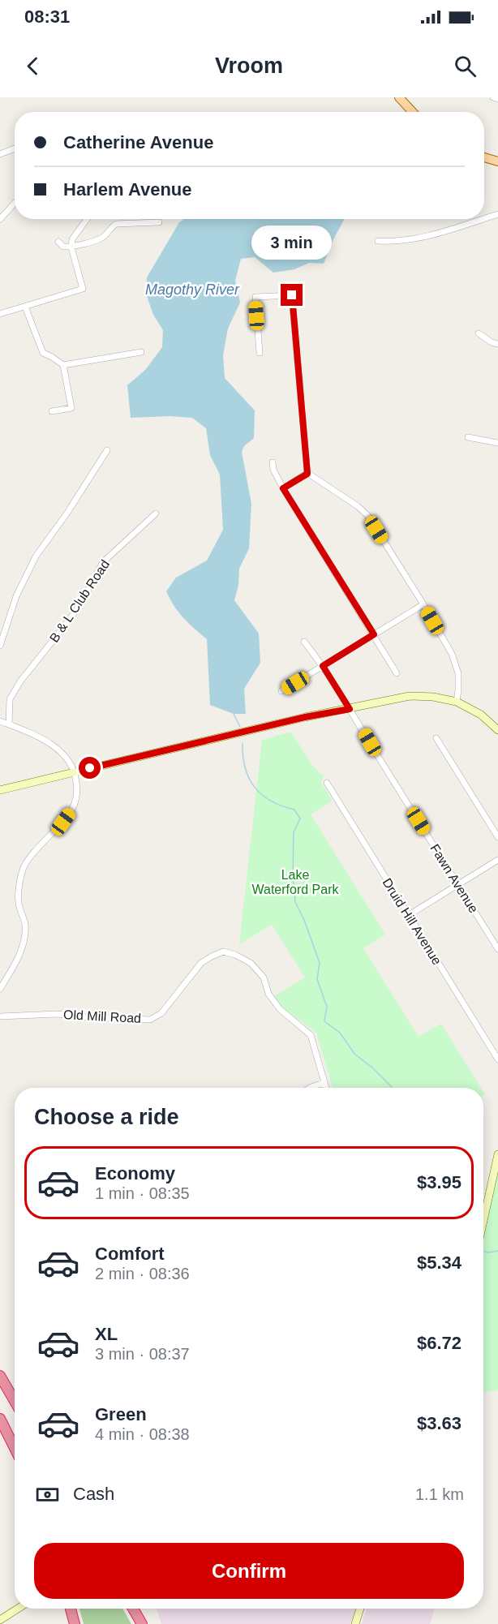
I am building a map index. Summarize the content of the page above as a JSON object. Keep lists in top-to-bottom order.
{
  "streets": {
    "street": [
      "B & L Club Road",
      "Fawn Avenue",
      "Druid Hill Avenue",
      "Old Mill Road"
    ]
  },
  "water": ["Magothy River"],
  "parks": ["Lake Waterford Park"],
  "page": {
    "status": "08:31",
    "header": "Vroom",
    "banner": ["Catherine Avenue", "Harlem Avenue"],
    "bubble": "3 min",
    "heading": "Choose a ride",
    "list": [
      {
        "name": "Economy",
        "note": "1 min · 08:35",
        "value": "$3.95"
      },
      {
        "name": "Comfort",
        "note": "2 min · 08:36",
        "value": "$5.34"
      },
      {
        "name": "XL",
        "note": "3 min · 08:37",
        "value": "$6.72"
      },
      {
        "name": "Green",
        "note": "4 min · 08:38",
        "value": "$3.63"
      }
    ],
    "pay": ["Cash", "1.1 km"],
    "buttons": "Confirm"
  }
}
